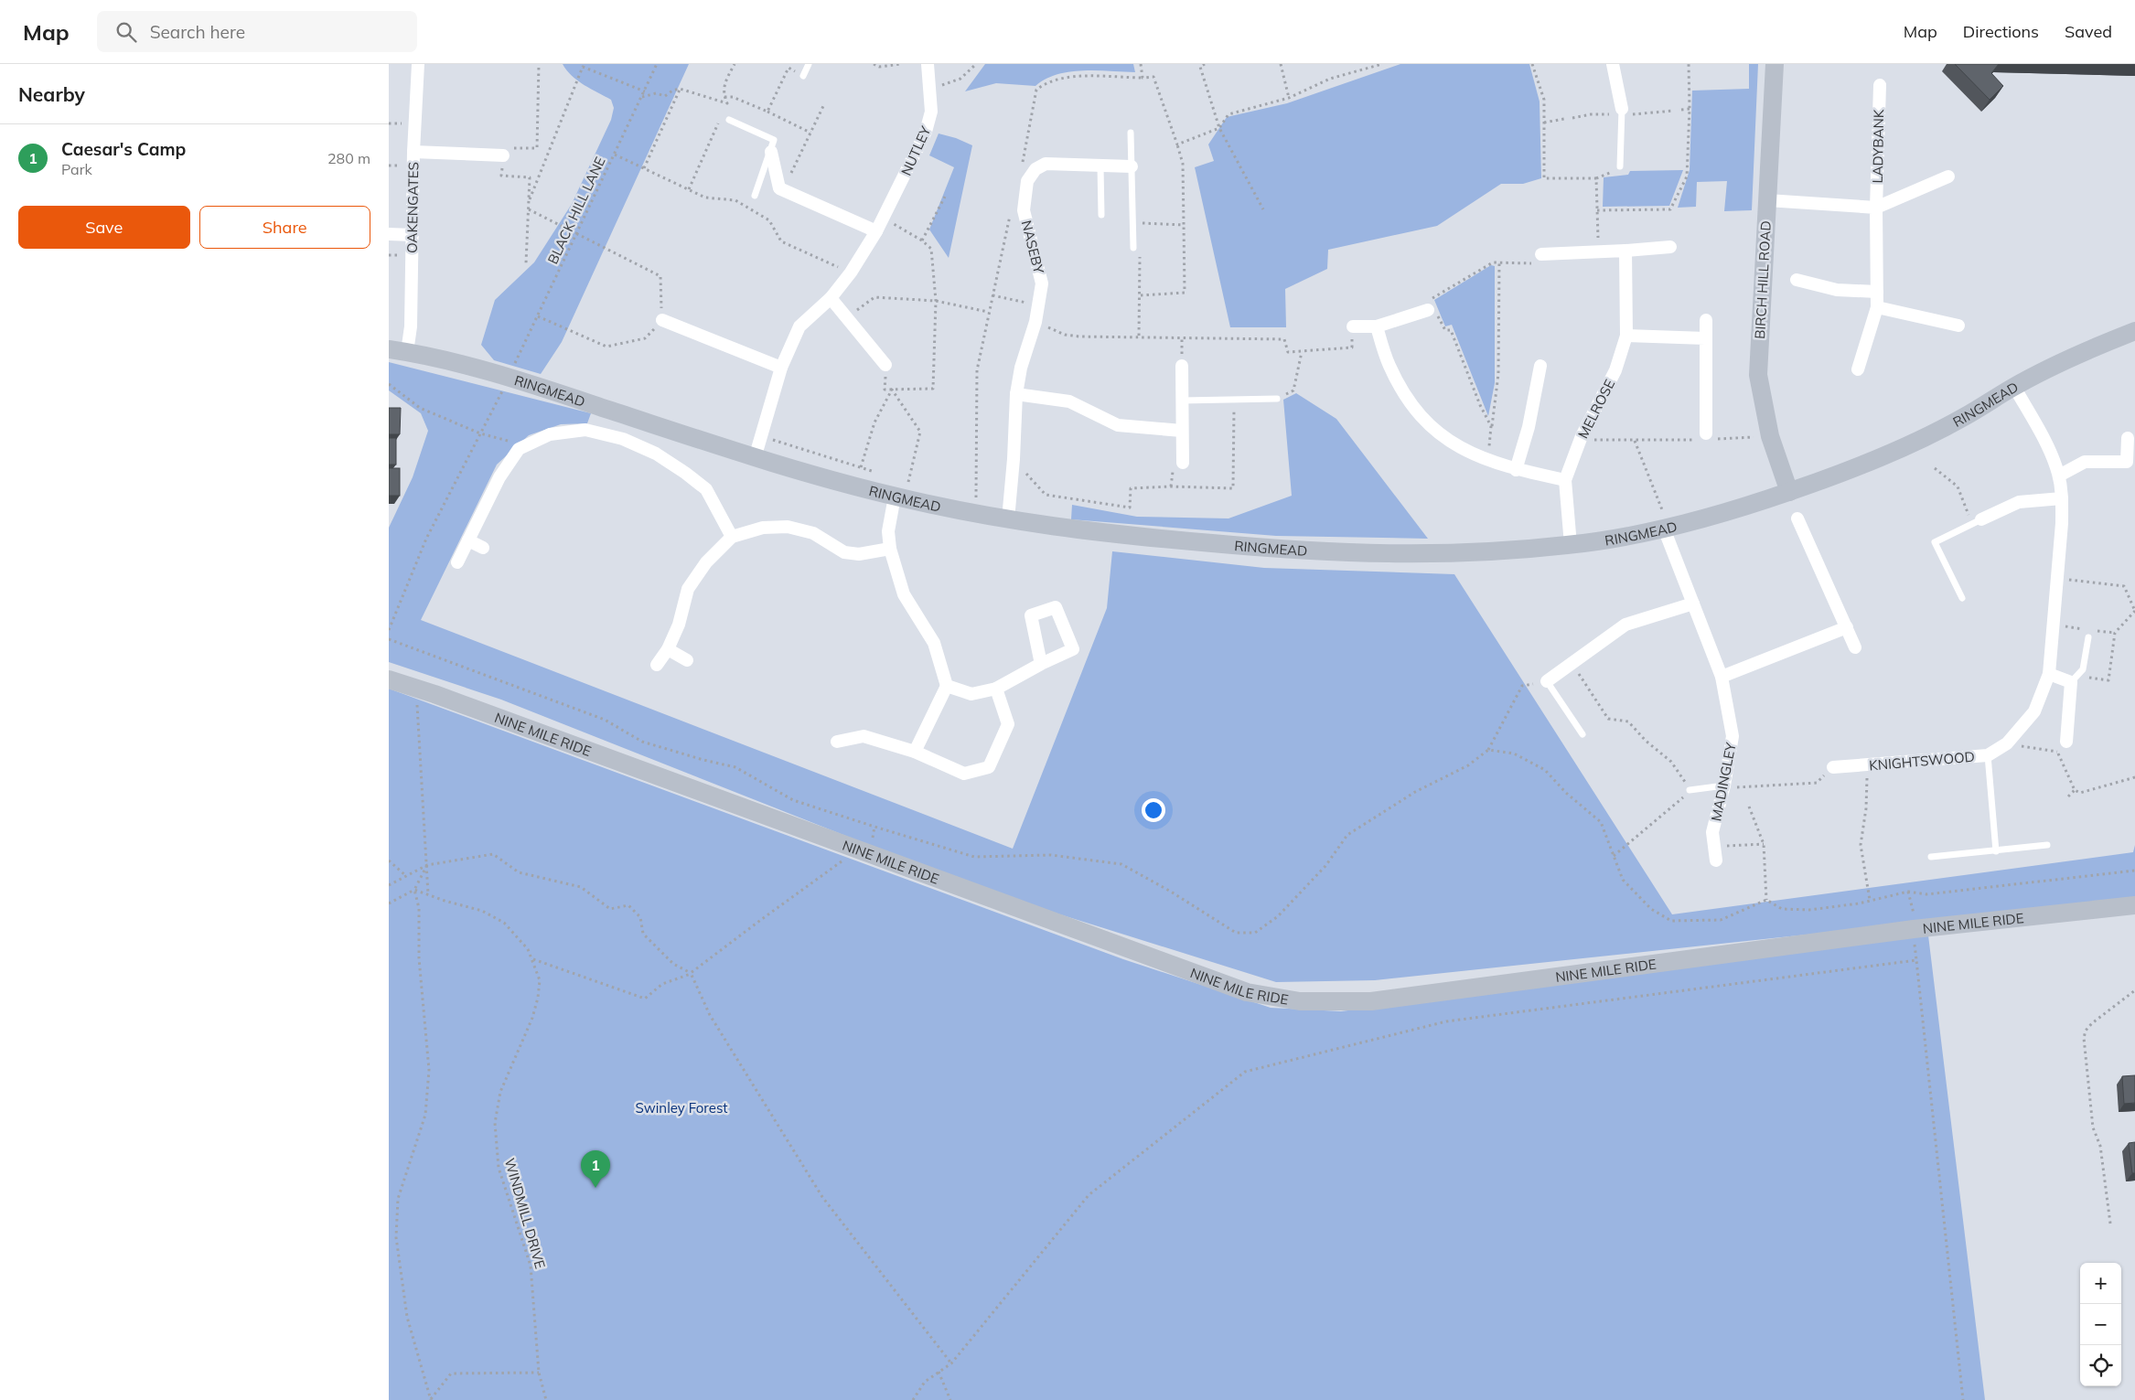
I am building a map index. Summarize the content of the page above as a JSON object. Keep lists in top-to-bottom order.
{
  "streets": {
    "street": [
      "LADYBANK",
      "NUTLEY",
      "OAKENGATES",
      "NASEBY",
      "BIRCH HILL ROAD",
      "RINGMEAD",
      "MELROSE",
      "NINE MILE RIDE",
      "KNIGHTSWOOD",
      "MADINGLEY"
    ],
    "path": ["BLACK HILL LANE", "WINDMILL DRIVE"]
  },
  "crossings": [
    ["LADYBANK", "BIRCH HILL ROAD"],
    ["NUTLEY", "RINGMEAD"],
    ["OAKENGATES", "RINGMEAD"],
    ["NASEBY", "RINGMEAD"],
    ["BIRCH HILL ROAD", "RINGMEAD"],
    ["RINGMEAD", "MELROSE"],
    ["RINGMEAD", "KNIGHTSWOOD"],
    ["RINGMEAD", "MADINGLEY"]
  ],
  "parks": ["Swinley Forest"],
  "page": {
    "header": "Map",
    "search": "Search here",
    "nav": ["Map", "Directions", "Saved"],
    "heading": "Nearby",
    "list": [
      {
        "mark": "1",
        "name": "Caesar's Camp",
        "note": "Park",
        "value": "280 m"
      }
    ],
    "buttons": ["Save", "Share"],
    "pins": "1",
    "map_buttons": ["+", "−"]
  }
}
